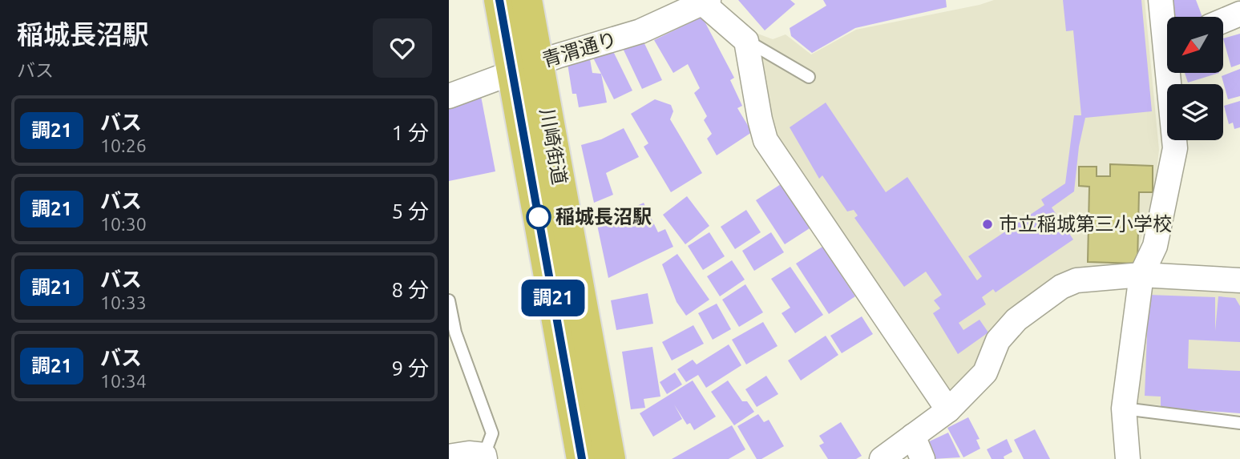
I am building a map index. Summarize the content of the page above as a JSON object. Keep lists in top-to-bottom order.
{
  "streets": {
    "main road": ["川崎街道"],
    "street": ["青渭通り"]
  },
  "crossings": [
    ["青渭通り", "川崎街道"]
  ],
  "places": ["稲城長沼駅", "市立稲城第三小学校"],
  "lines": ["bus line 調21"],
  "north": "bottom left",
  "page": {
    "heading": ["稲城長沼駅", "バス"],
    "on_map": "調21",
    "list": [
      {
        "mark": "調21",
        "name": "バス",
        "note": "10:26",
        "value": "1 分"
      },
      {
        "mark": "調21",
        "name": "バス",
        "note": "10:30",
        "value": "5 分"
      },
      {
        "mark": "調21",
        "name": "バス",
        "note": "10:33",
        "value": "8 分"
      },
      {
        "mark": "調21",
        "name": "バス",
        "note": "10:34",
        "value": "9 分"
      }
    ]
  }
}
